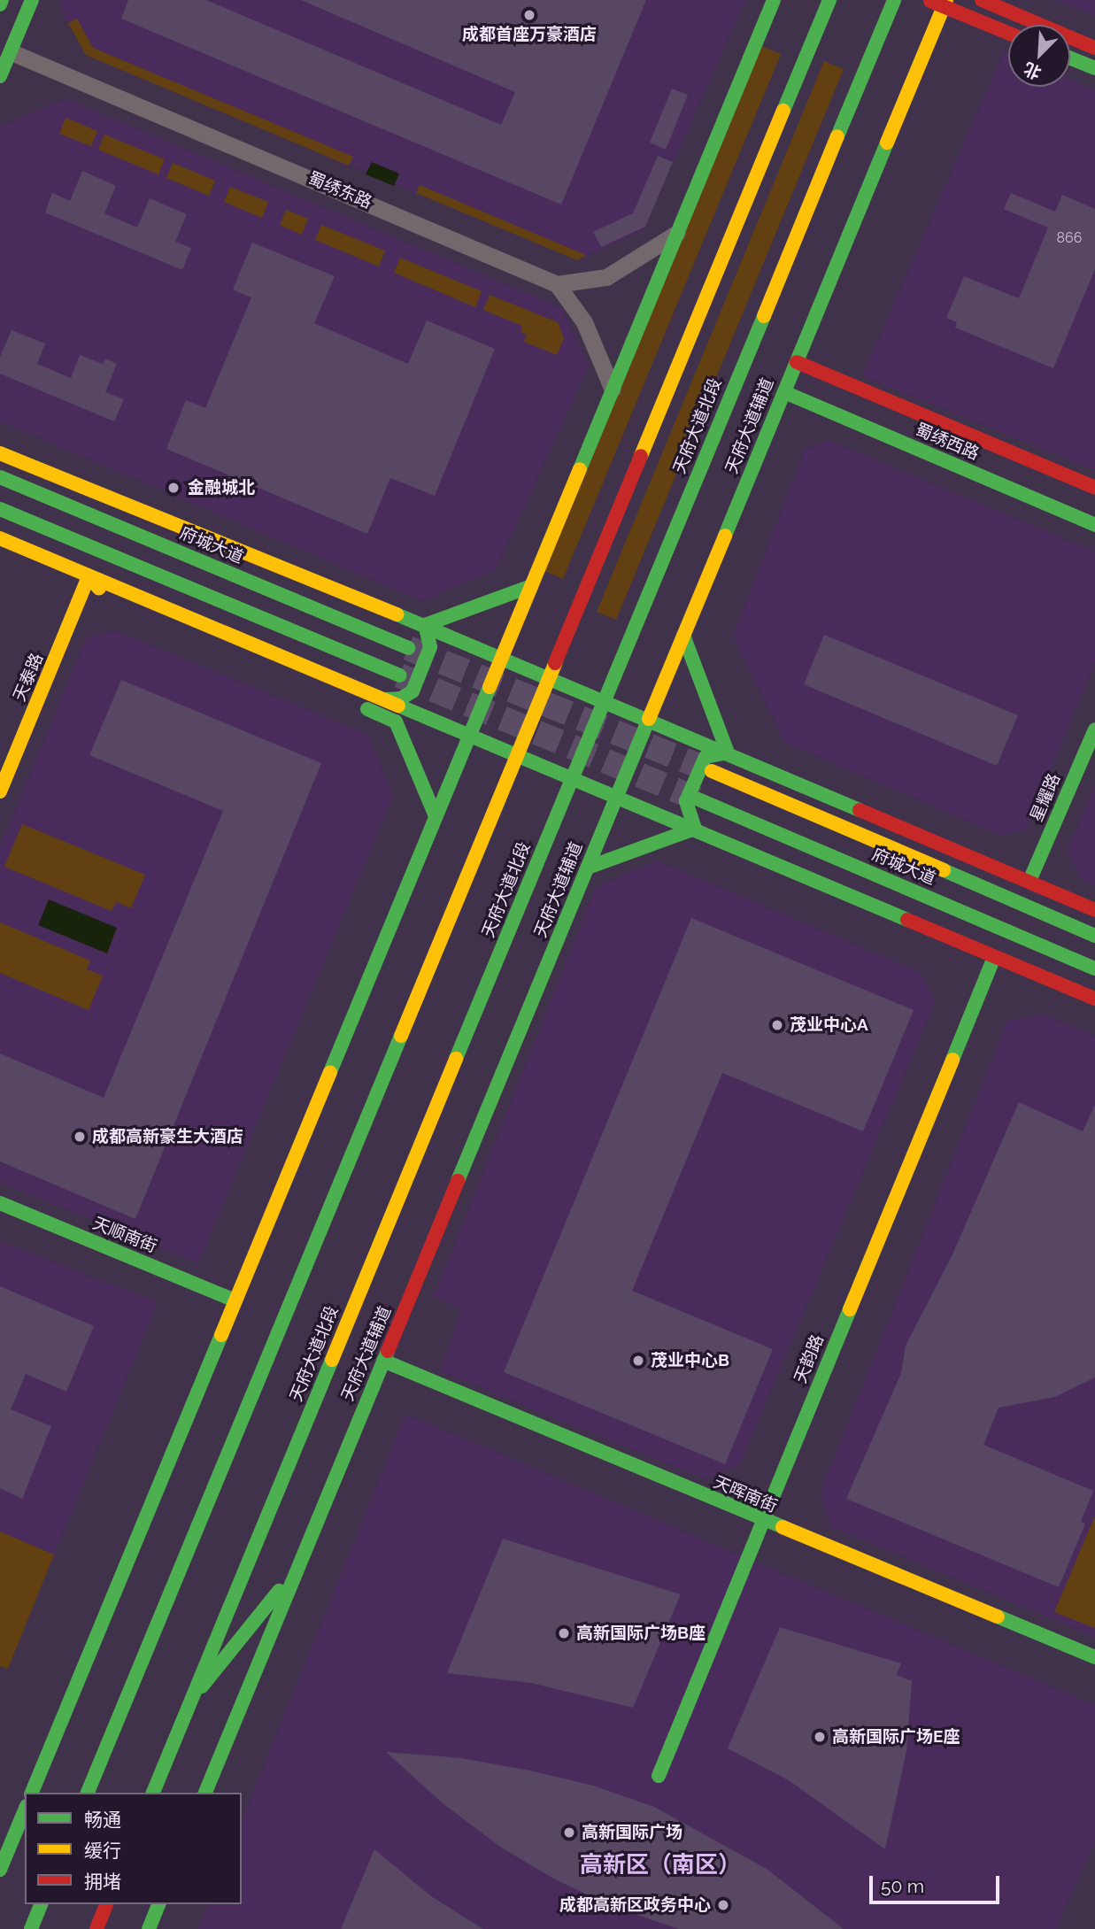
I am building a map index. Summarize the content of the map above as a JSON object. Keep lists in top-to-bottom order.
{
  "streets": {
    "street": [
      "蜀绣东路",
      "天府大道北段",
      "天府大道辅道",
      "蜀绣西路",
      "府城大道",
      "天泰路",
      "星耀路",
      "天顺南街",
      "天韵路",
      "天晖南街"
    ]
  },
  "crossings": [
    ["天府大道辅道", "蜀绣西路"],
    ["天府大道辅道", "天晖南街"],
    ["天韵路", "天晖南街"]
  ],
  "districts": ["高新区（南区）"],
  "places": [
    "成都首座万豪酒店",
    "金融城北",
    "茂业中心A",
    "成都高新豪生大酒店",
    "茂业中心B",
    "高新国际广场B座",
    "高新国际广场E座",
    "高新国际广场",
    "成都高新区政务中心"
  ],
  "house_numbers": ["866"],
  "legend": ["畅通", "缓行", "拥堵"],
  "scale_bar": "50 m",
  "north": "bottom left"
}
